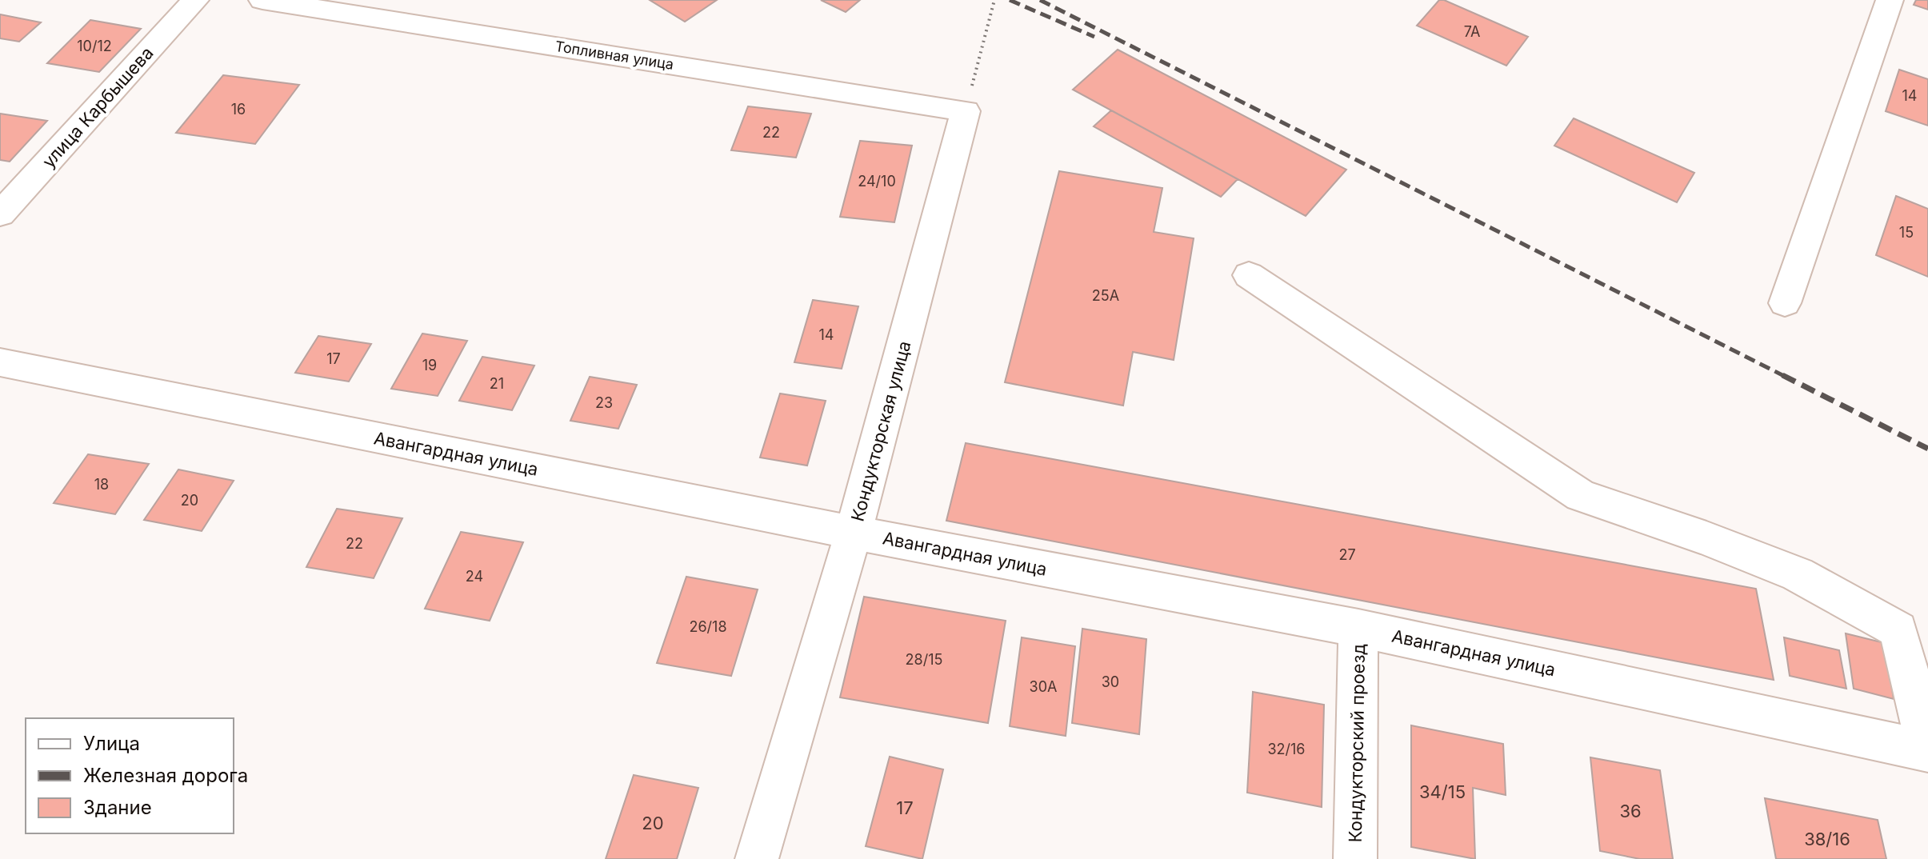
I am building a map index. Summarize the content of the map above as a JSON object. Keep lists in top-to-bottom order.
{
  "streets": {
    "street": [
      "Топливная улица",
      "улица Карбышева",
      "Кондукторская улица",
      "Авангардная улица",
      "Кондукторский проезд"
    ]
  },
  "crossings": [
    ["Топливная улица", "Кондукторская улица"],
    ["Кондукторская улица", "Авангардная улица"],
    ["Авангардная улица", "Кондукторский проезд"]
  ],
  "house_numbers": [
    "7А",
    "10/12",
    "14",
    "16",
    "22",
    "24/10",
    "15",
    "25А",
    "14",
    "17",
    "19",
    "21",
    "23",
    "18",
    "20",
    "22",
    "27",
    "24",
    "26/18",
    "28/15",
    "30",
    "30А",
    "32/16",
    "34/15",
    "17",
    "36",
    "20",
    "38/16"
  ],
  "legend": ["Улица", "Железная дорога", "Здание"]
}
